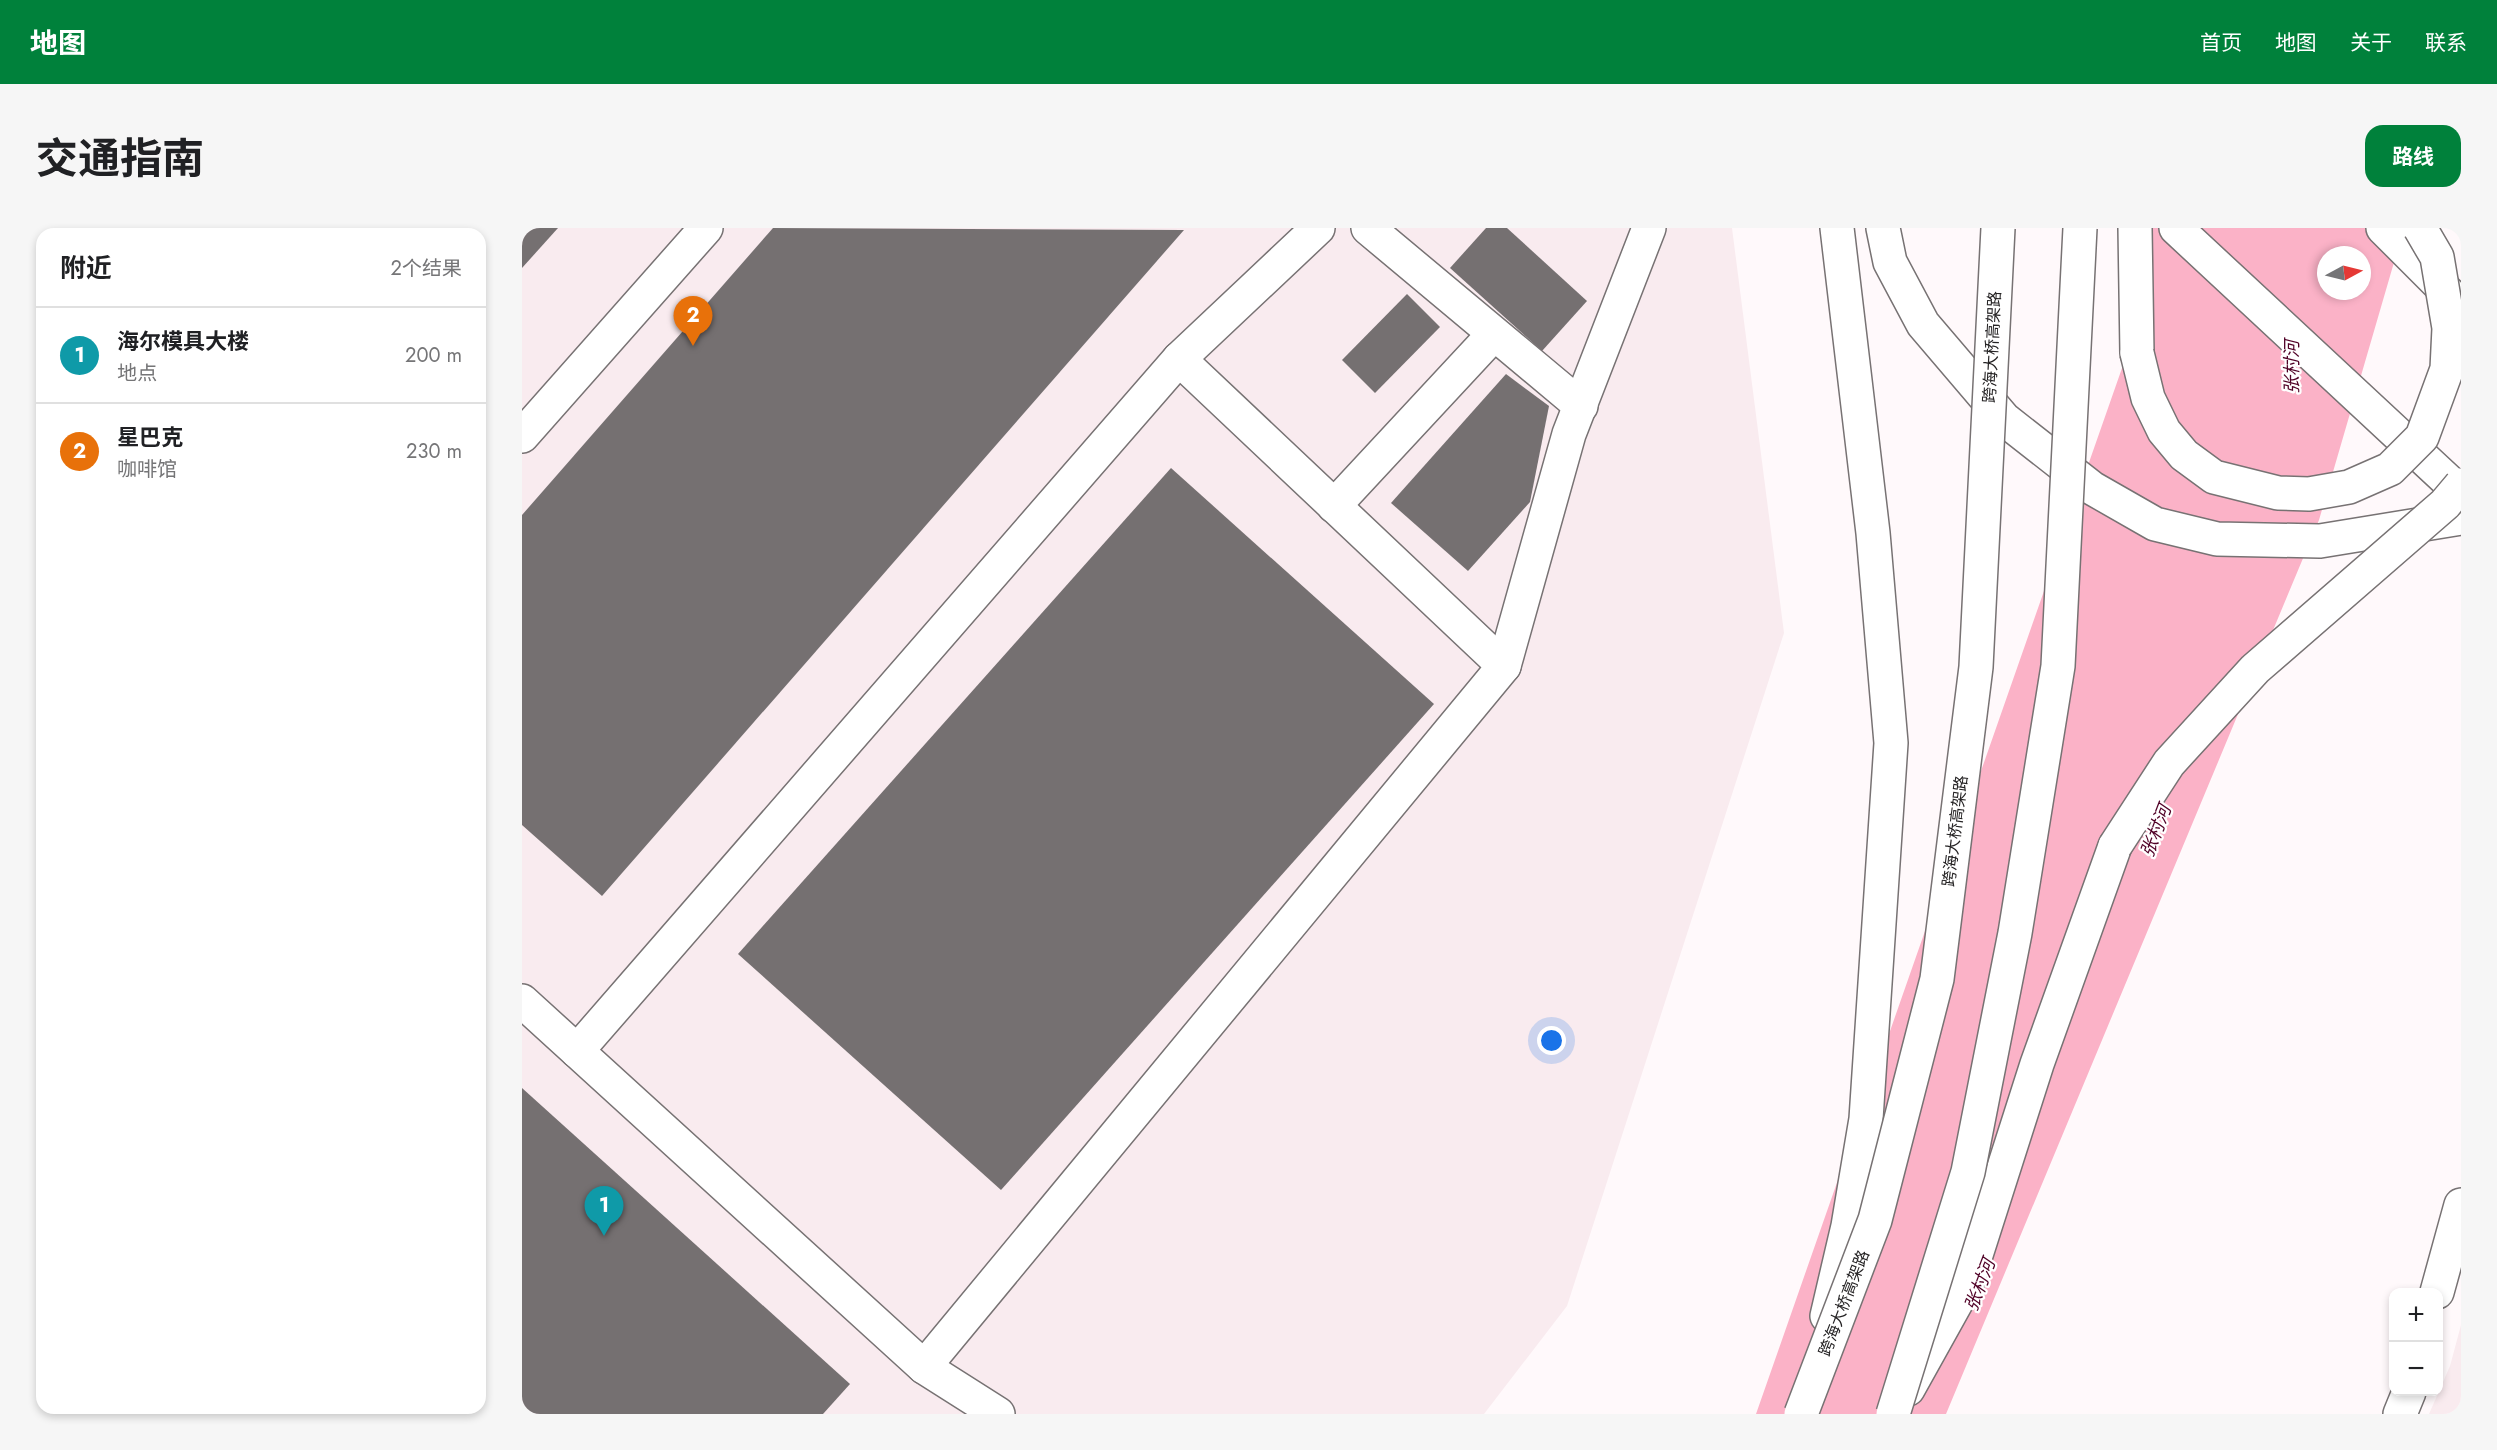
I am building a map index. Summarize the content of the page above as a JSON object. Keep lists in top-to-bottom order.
{
  "streets": {
    "main road": ["跨海大桥高架路"]
  },
  "water": ["张村河"],
  "north": "right",
  "page": {
    "header": "地图",
    "nav": [
      "首页",
      "地图",
      "关于",
      "联系"
    ],
    "title": "交通指南",
    "buttons": "路线",
    "heading": ["附近", "2个结果"],
    "pins": ["2", "1"],
    "list": [
      {
        "mark": "1",
        "name": "海尔模具大楼",
        "note": "地点",
        "value": "200 m"
      },
      {
        "mark": "2",
        "name": "星巴克",
        "note": "咖啡馆",
        "value": "230 m"
      }
    ],
    "map_buttons": ["+", "−"]
  }
}
